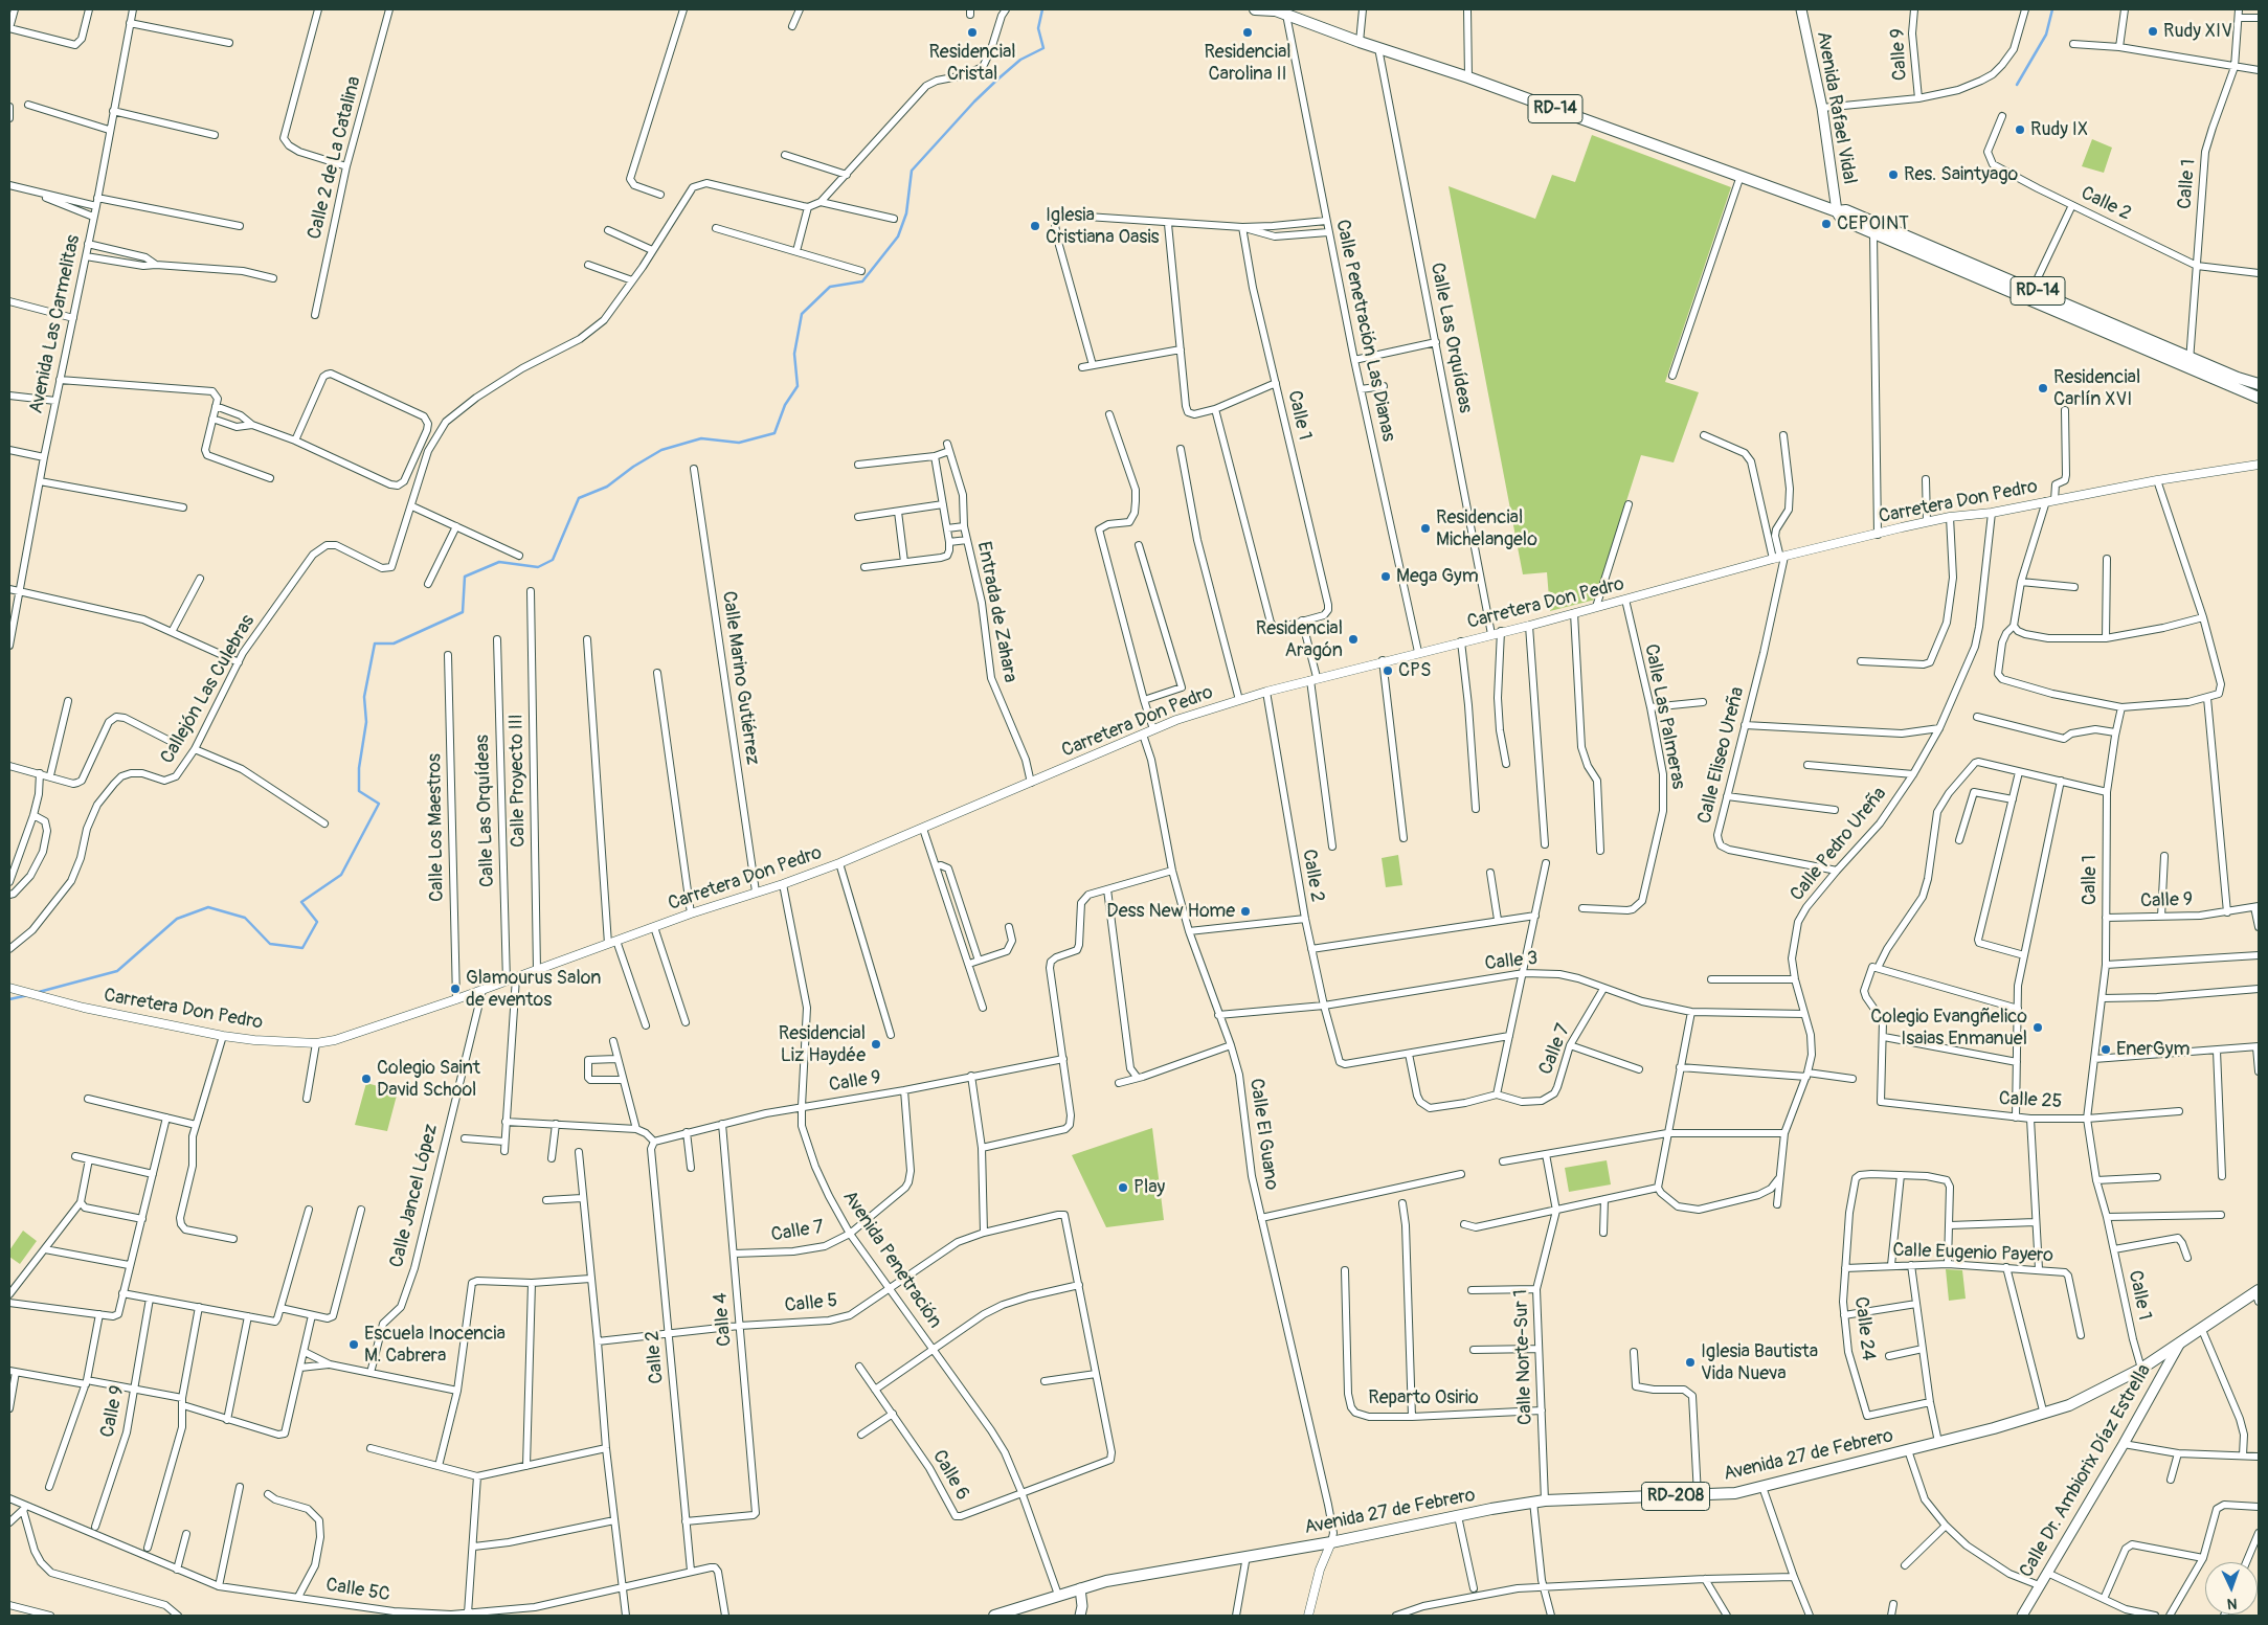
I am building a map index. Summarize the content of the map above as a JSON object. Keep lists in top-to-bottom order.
{
  "streets": {
    "main road": [
      "Avenida Rafael Vidal",
      "RD-14",
      "Avenida 27 de Febrero",
      "Calle Dr. Ambiorix Díaz Estrella",
      "RD-208"
    ],
    "street": [
      "Calle 9",
      "Calle 2 de La Catalina",
      "Calle 1",
      "Calle 2",
      "Avenida Las Carmelitas",
      "Calle Penetración Las Dianas",
      "Calle Las Orquídeas",
      "Carretera Don Pedro",
      "Entrada de Zahara",
      "Calle Marino Gutiérrez",
      "Callejón Las Culebras",
      "Calle Las Palmeras",
      "Calle Eliseo Ureña",
      "Calle Proyecto III",
      "Calle Los Maestros",
      "Calle Pedro Ureña",
      "Calle 3",
      "Calle 7",
      "Calle 25",
      "Calle El Guano",
      "Calle Jancel López",
      "Calle Eugenio Payero",
      "Avenida Penetración",
      "Calle 5",
      "Calle 4",
      "Calle 24",
      "Calle Norte-Sur 1",
      "Reparto Osirio",
      "Calle 6",
      "Calle 5C"
    ]
  },
  "crossings": [
    ["Calle 9", "Calle 1"],
    ["Calle 9", "Calle 2"],
    ["Calle 9", "Calle 7"],
    ["Calle 9", "Avenida Penetración"],
    ["Calle 9", "Calle 4"],
    ["Avenida Rafael Vidal", "RD-14"],
    ["RD-14", "Calle 1"],
    ["RD-14", "Calle Penetración Las Dianas"],
    ["RD-14", "Calle Las Orquídeas"],
    ["Calle 1", "Calle 2"],
    ["Calle 1", "Calle 25"],
    ["Calle 1", "Avenida 27 de Febrero"],
    ["Calle 2", "Carretera Don Pedro"],
    ["Calle 2", "Calle 3"],
    ["Calle 2", "Calle 5"],
    ["Calle 2", "Calle 4"],
    ["Calle 2", "Calle 5C"],
    ["Calle Penetración Las Dianas", "Carretera Don Pedro"],
    ["Calle Las Orquídeas", "Carretera Don Pedro"],
    ["Carretera Don Pedro", "Entrada de Zahara"],
    ["Carretera Don Pedro", "Calle Marino Gutiérrez"],
    ["Carretera Don Pedro", "Calle Las Palmeras"],
    ["Carretera Don Pedro", "Calle Eliseo Ureña"],
    ["Carretera Don Pedro", "Calle Proyecto III"],
    ["Carretera Don Pedro", "Calle Los Maestros"],
    ["Carretera Don Pedro", "Calle Pedro Ureña"],
    ["Carretera Don Pedro", "Calle El Guano"],
    ["Carretera Don Pedro", "Calle Jancel López"],
    ["Carretera Don Pedro", "Avenida Penetración"],
    ["Calle Eliseo Ureña", "Calle Pedro Ureña"],
    ["Calle Pedro Ureña", "Calle 3"],
    ["Calle 3", "Calle 7"],
    ["Calle 3", "Calle El Guano"],
    ["Calle 7", "Avenida Penetración"],
    ["Calle 7", "Calle 4"],
    ["Calle El Guano", "Avenida 27 de Febrero"],
    ["Calle Eugenio Payero", "Calle 24"],
    ["Avenida Penetración", "Calle 5"],
    ["Avenida Penetración", "Avenida 27 de Febrero"],
    ["Avenida Penetración", "Calle 6"],
    ["Calle 5", "Calle 4"],
    ["Calle Norte-Sur 1", "Reparto Osirio"],
    ["Calle Norte-Sur 1", "Avenida 27 de Febrero"],
    ["Avenida 27 de Febrero", "Calle Dr. Ambiorix Díaz Estrella"]
  ],
  "places": [
    "Rudy XIV",
    "Residencial Cristal",
    "Residencial Carolina II",
    "Rudy IX",
    "Res. Saintyago",
    "CEPOINT",
    "Iglesia Cristiana Oasis",
    "Residencial Carlín XVI",
    "Residencial Michelangelo",
    "Mega Gym",
    "Residencial Aragón",
    "CPS",
    "Dess New Home",
    "Glamourus Salon de eventos",
    "Colegio Evangñelico Isaias Enmanuel",
    "Residencial Liz Haydée",
    "EnerGym",
    "Colegio Saint David School",
    "Play",
    "Escuela Inocencia M. Cabrera",
    "Iglesia Bautista Vida Nueva"
  ],
  "north": "bottom"
}
